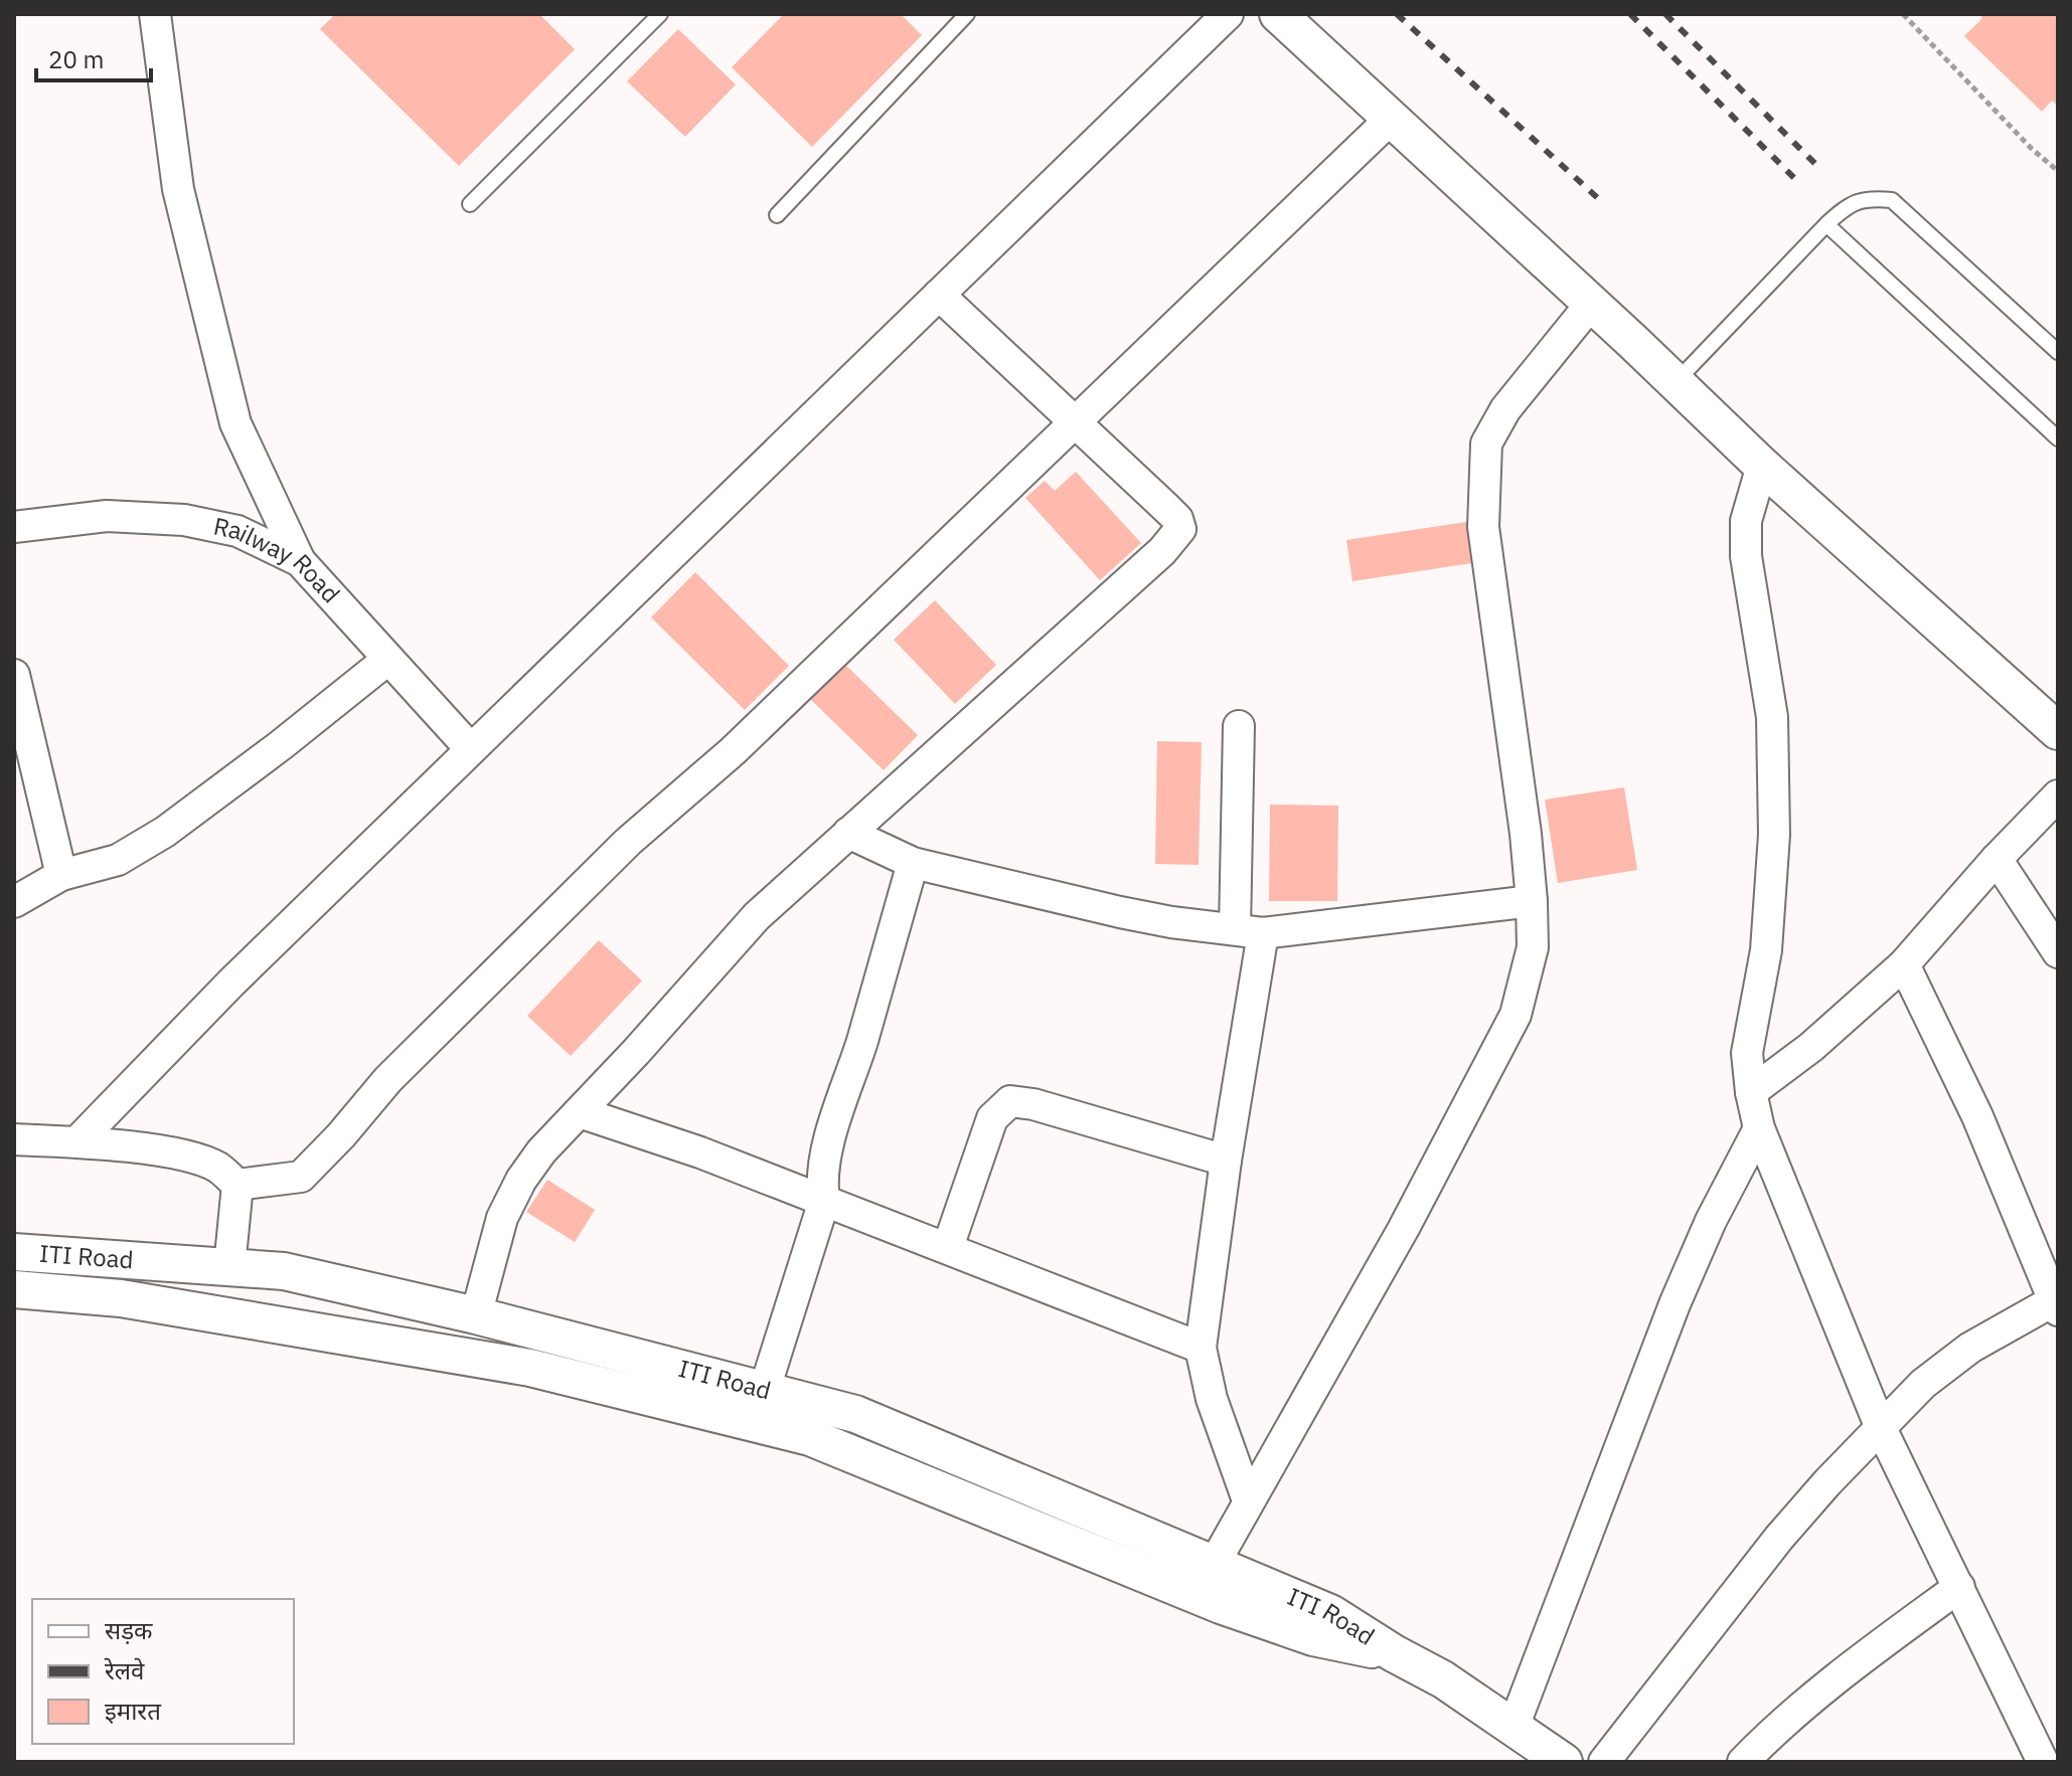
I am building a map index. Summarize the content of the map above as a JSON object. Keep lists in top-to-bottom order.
{
  "streets": {
    "street": ["Railway Road", "ITI Road"]
  },
  "legend": ["सड़क", "रेलवे", "इमारत"],
  "scale_bar": "20 m"
}
